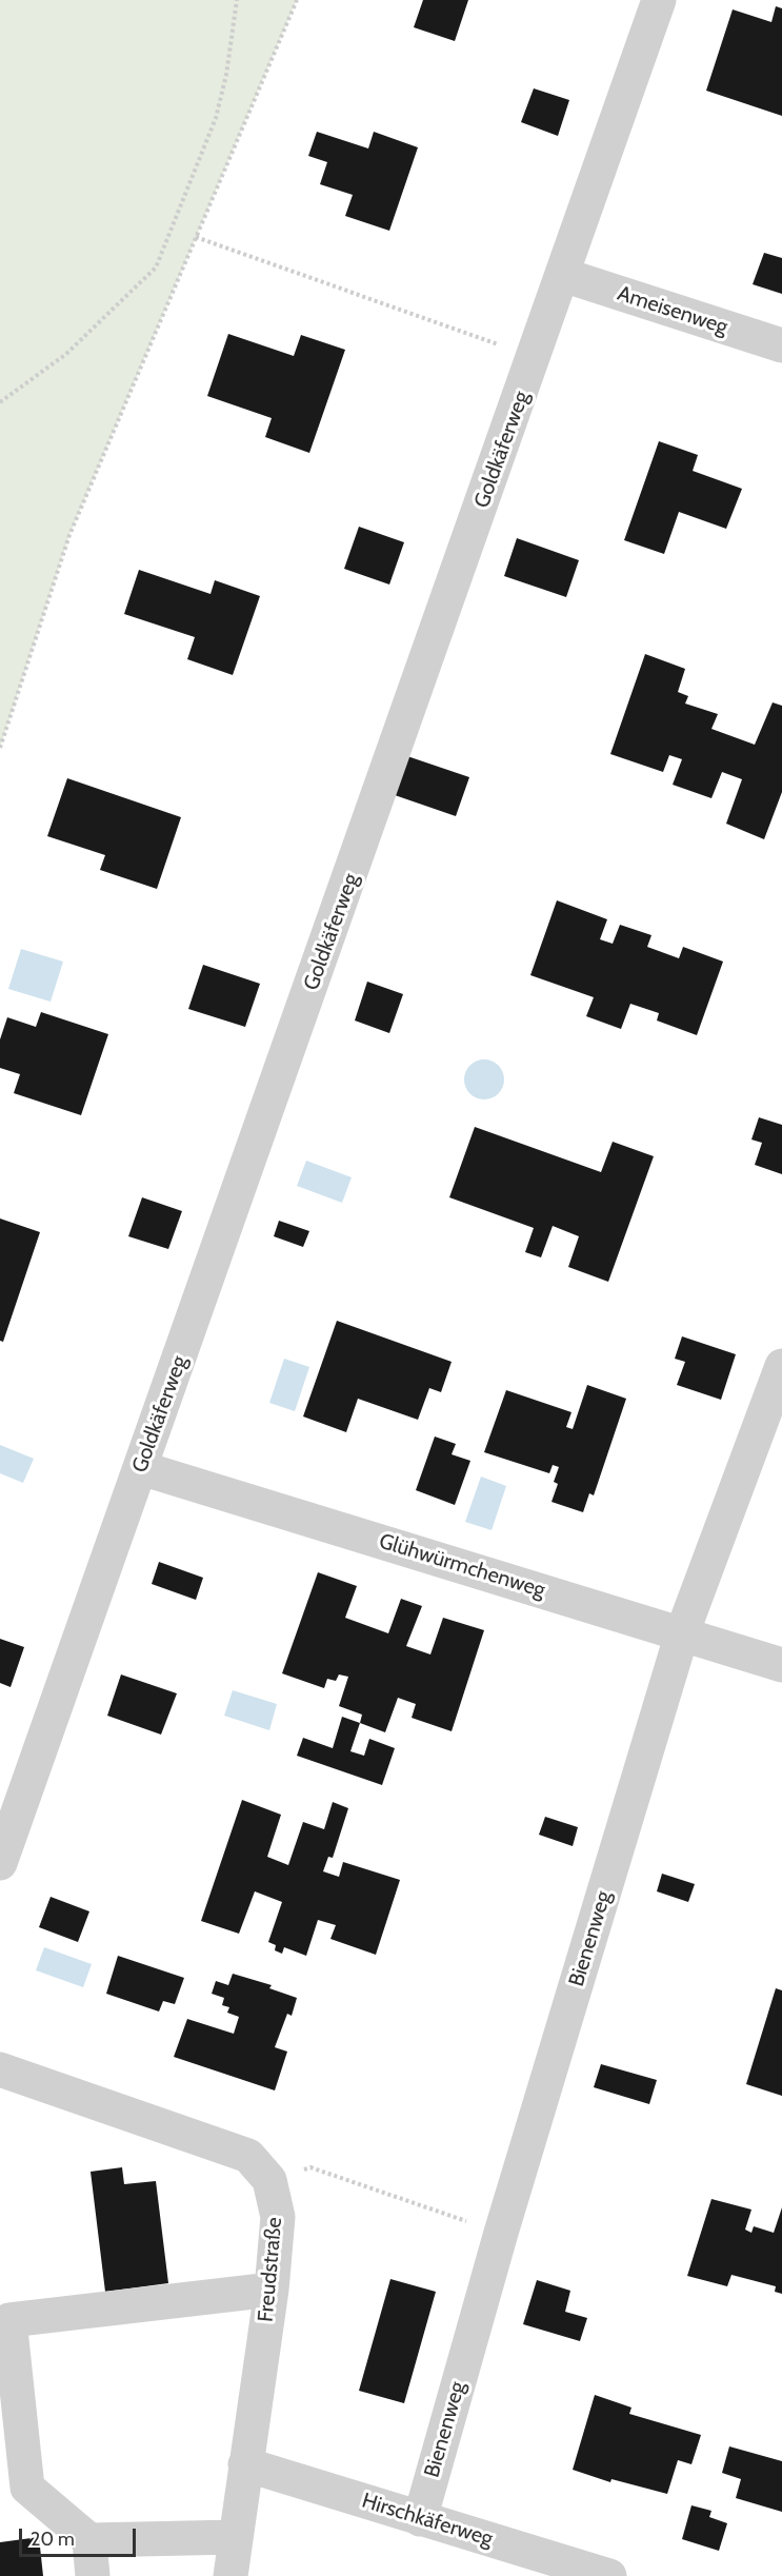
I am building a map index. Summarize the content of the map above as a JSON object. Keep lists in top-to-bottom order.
{
  "streets": {
    "street": [
      "Ameisenweg",
      "Goldkäferweg",
      "Glühwürmchenweg",
      "Bienenweg",
      "Freudstraße",
      "Hirschkäferweg"
    ]
  },
  "crossings": [
    ["Ameisenweg", "Goldkäferweg"],
    ["Goldkäferweg", "Glühwürmchenweg"],
    ["Glühwürmchenweg", "Bienenweg"],
    ["Bienenweg", "Hirschkäferweg"],
    ["Freudstraße", "Hirschkäferweg"]
  ],
  "scale_bar": "20 m"
}
